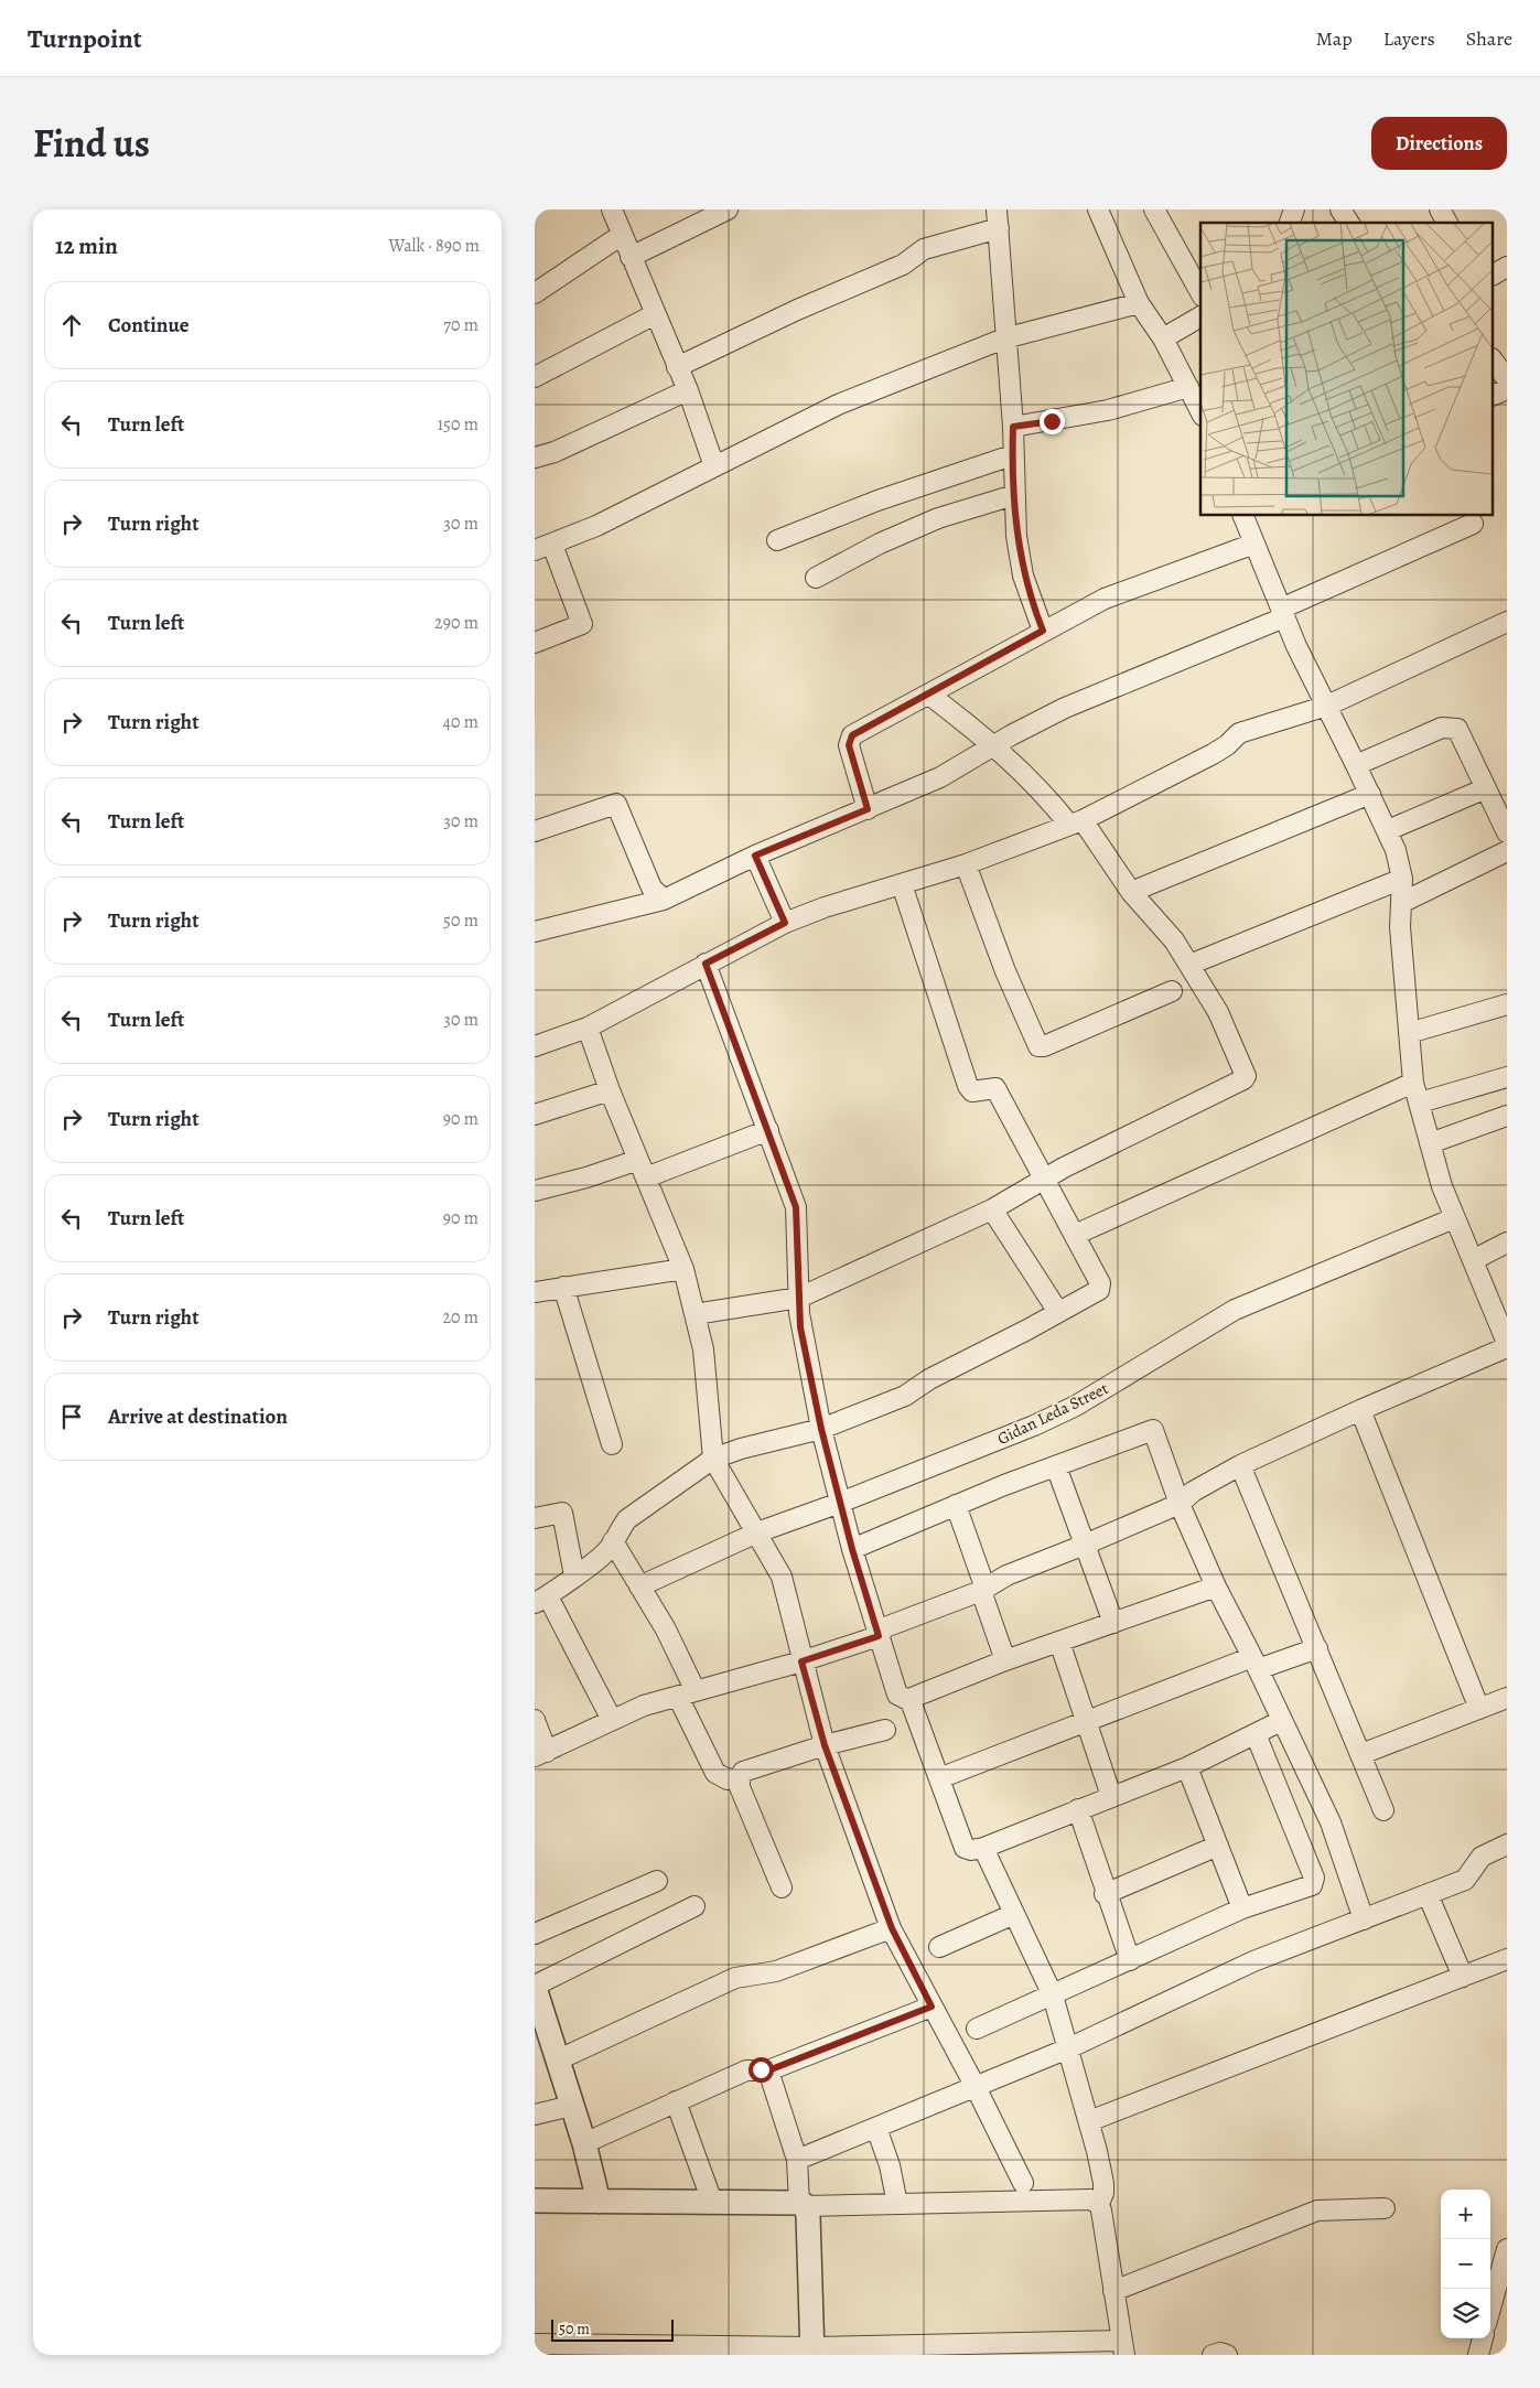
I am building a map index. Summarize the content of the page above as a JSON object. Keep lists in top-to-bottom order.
{
  "streets": {
    "street": ["Gidan Leda Street"]
  },
  "scale_bar": "50 m",
  "page": {
    "header": "Turnpoint",
    "nav": ["Map", "Layers", "Share"],
    "title": "Find us",
    "buttons": "Directions",
    "heading": ["12 min", "Walk · 890 m"],
    "list": [
      ["Continue", "70 m"],
      ["Turn left", "150 m"],
      ["Turn right", "30 m"],
      ["Turn left", "290 m"],
      ["Turn right", "40 m"],
      ["Turn left", "30 m"],
      ["Turn right", "50 m"],
      ["Turn left", "30 m"],
      ["Turn right", "90 m"],
      ["Turn left", "90 m"],
      ["Turn right", "20 m"],
      "Arrive at destination"
    ],
    "map_buttons": ["+", "−"],
    "scale": "50 m"
  }
}
